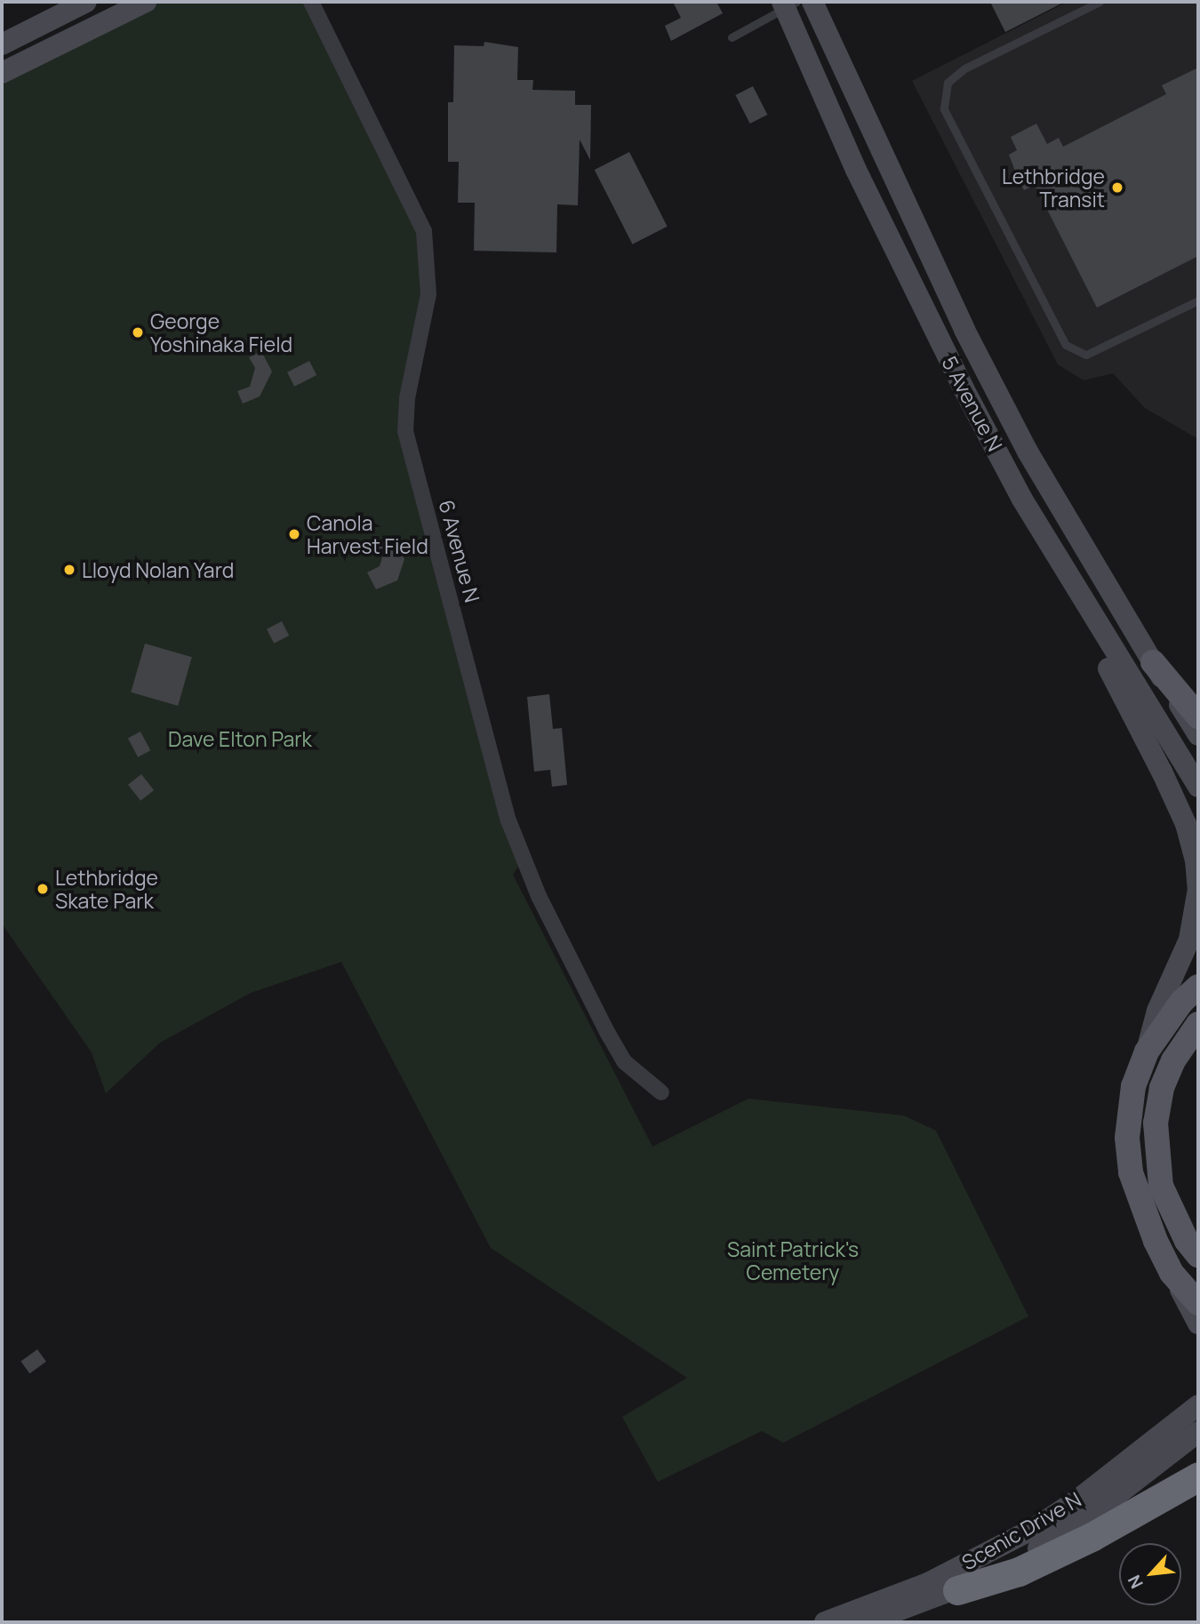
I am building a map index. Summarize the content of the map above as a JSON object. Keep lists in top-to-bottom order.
{
  "streets": {
    "main road": ["5 Avenue N", "Scenic Drive N"],
    "street": ["6 Avenue N"]
  },
  "parks": ["Dave Elton Park", "Saint Patrick's Cemetery"],
  "places": [
    "Lethbridge Transit",
    "George Yoshinaka Field",
    "Canola Harvest Field",
    "Lloyd Nolan Yard",
    "Lethbridge Skate Park"
  ],
  "north": "bottom left"
}
